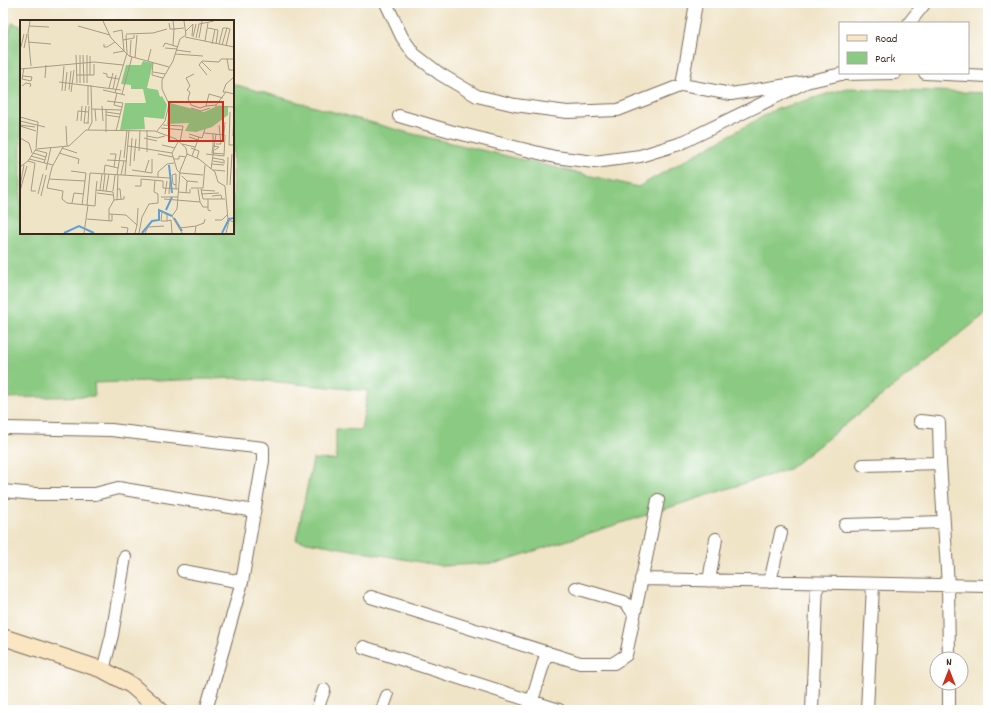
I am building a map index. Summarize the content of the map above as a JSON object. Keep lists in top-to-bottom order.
{
  "legend": ["Road", "Park"],
  "north": "top"
}
